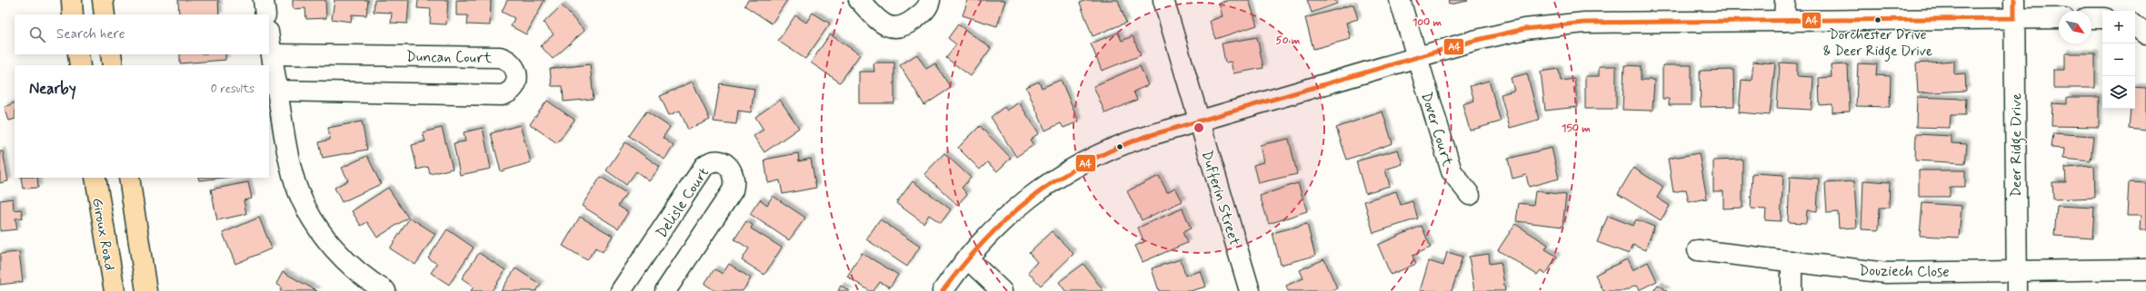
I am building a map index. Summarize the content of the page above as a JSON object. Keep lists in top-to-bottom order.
{
  "streets": {
    "main road": ["Giroux Road"],
    "street": [
      "Duncan Court",
      "Dover Court",
      "Deer Ridge Drive",
      "Dufferin Street",
      "Delisle Court",
      "Douziech Close"
    ]
  },
  "crossings": [
    ["Deer Ridge Drive", "Douziech Close"]
  ],
  "places": ["Dorchester Drive & Deer Ridge Drive"],
  "lines": ["transit line A4"],
  "north": "bottom right",
  "page": {
    "map_buttons": ["+", "−"],
    "search": "Search here",
    "heading": ["Nearby", "0 results"]
  },
  "rings": ["100 m", "50 m", "150 m"]
}
